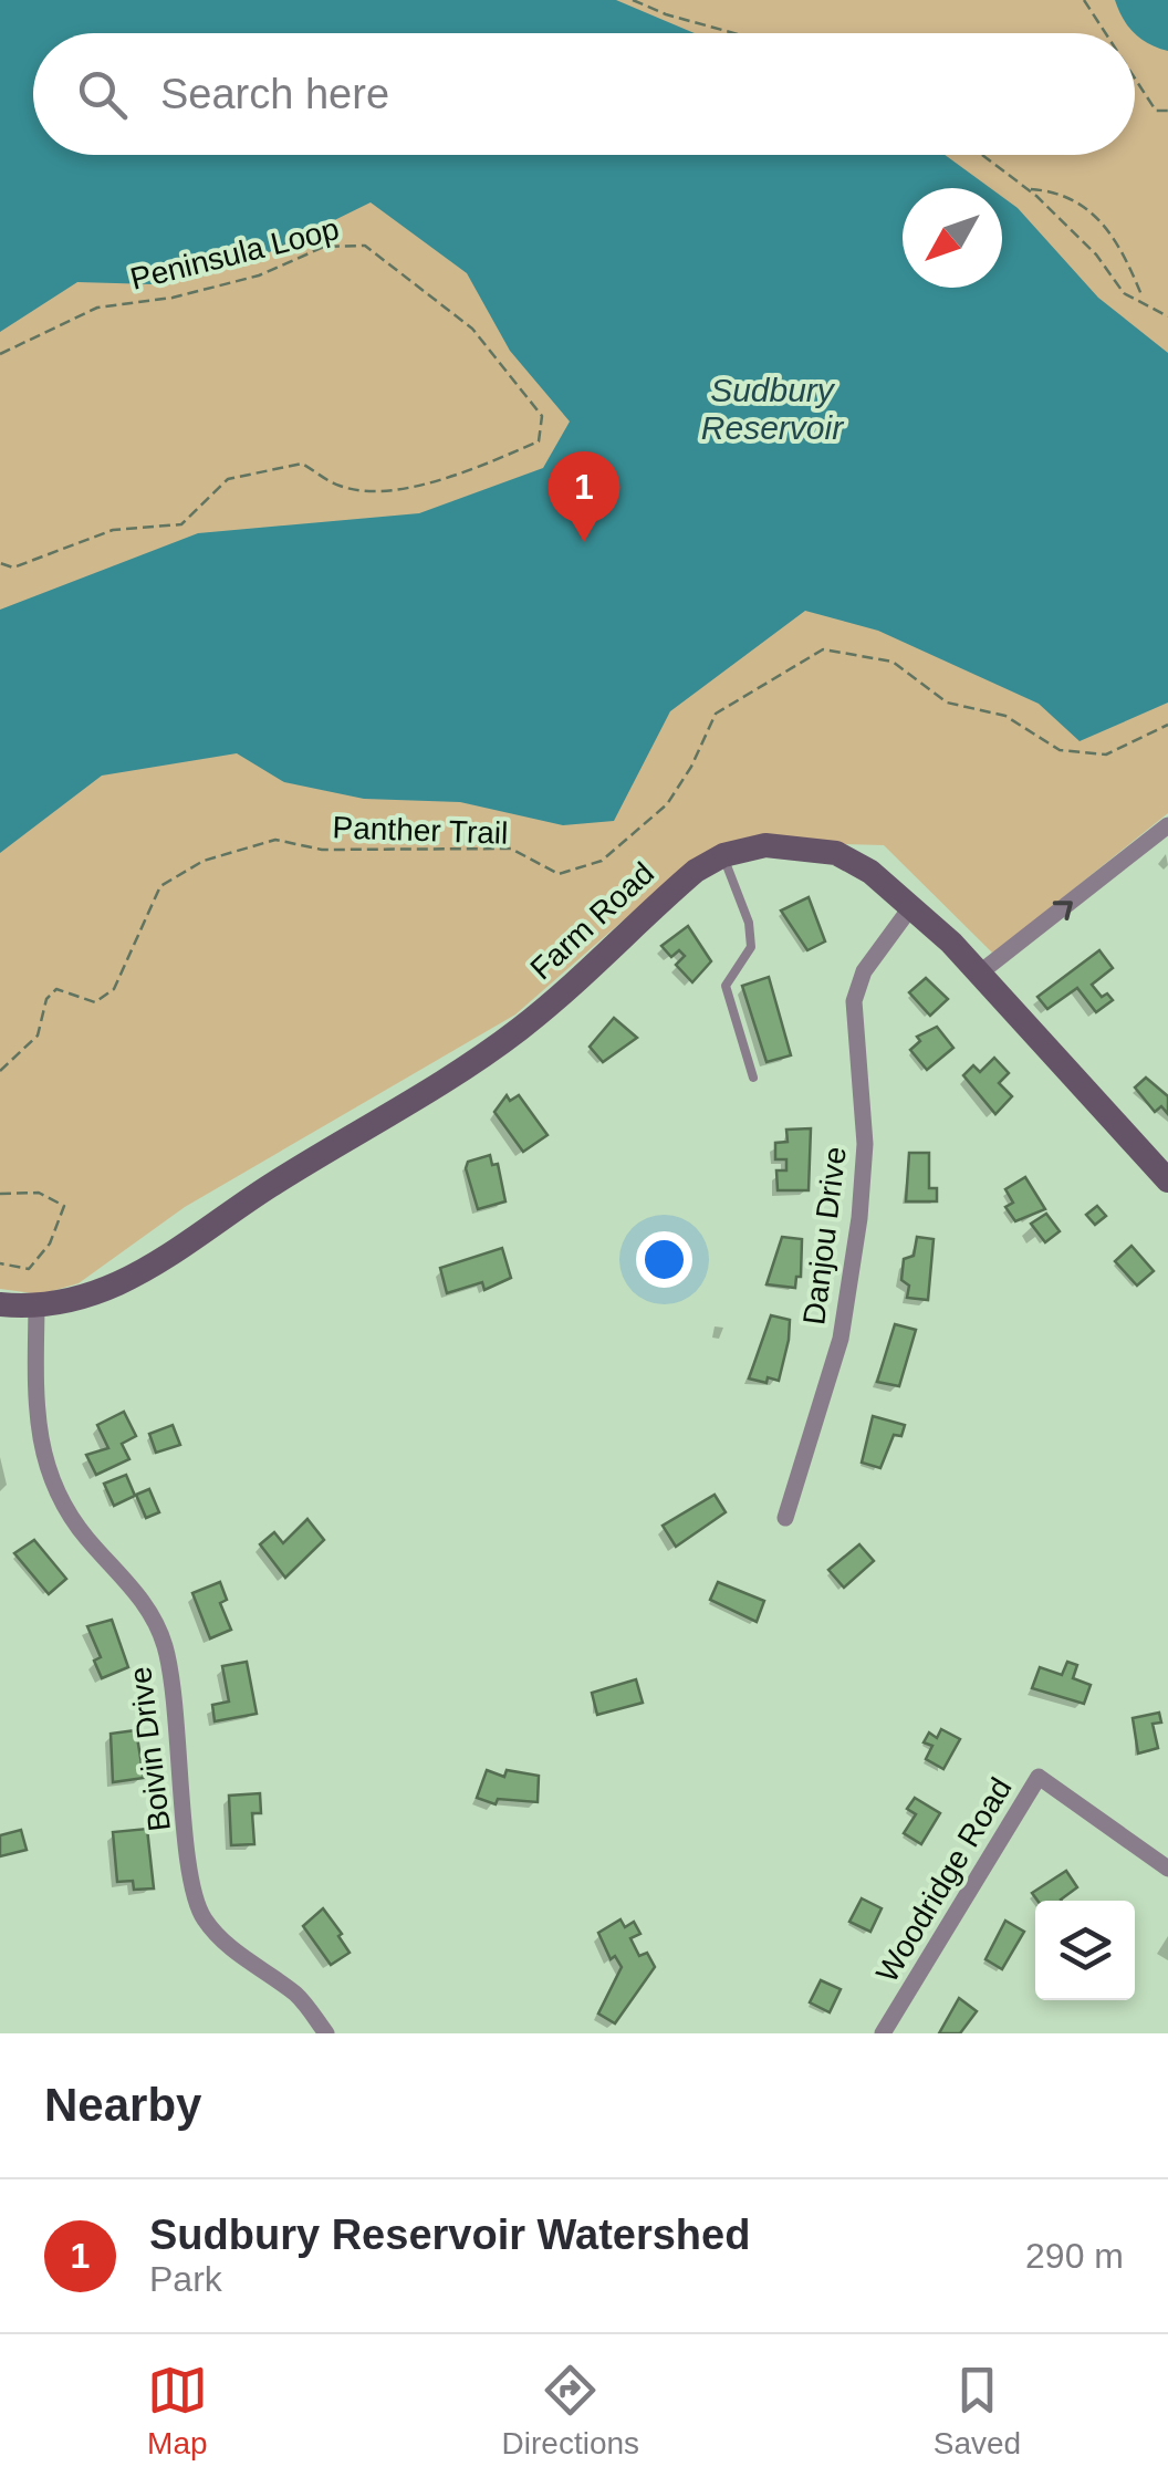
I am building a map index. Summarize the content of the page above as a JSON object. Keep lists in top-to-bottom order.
{
  "streets": {
    "street": [
      "Farm Road",
      "Danjou Drive",
      "Boivin Drive",
      "Woodridge Road"
    ],
    "path": ["Peninsula Loop", "Panther Trail"]
  },
  "crossings": [
    ["Farm Road", "Danjou Drive"],
    ["Farm Road", "Boivin Drive"]
  ],
  "water": ["Sudbury Reservoir"],
  "north": "bottom left",
  "page": {
    "search": "Search here",
    "pins": "1",
    "heading": "Nearby",
    "list": [
      {
        "mark": "1",
        "name": "Sudbury Reservoir Watershed",
        "note": "Park",
        "value": "290 m"
      }
    ],
    "nav": ["Map", "Directions", "Saved"]
  }
}
